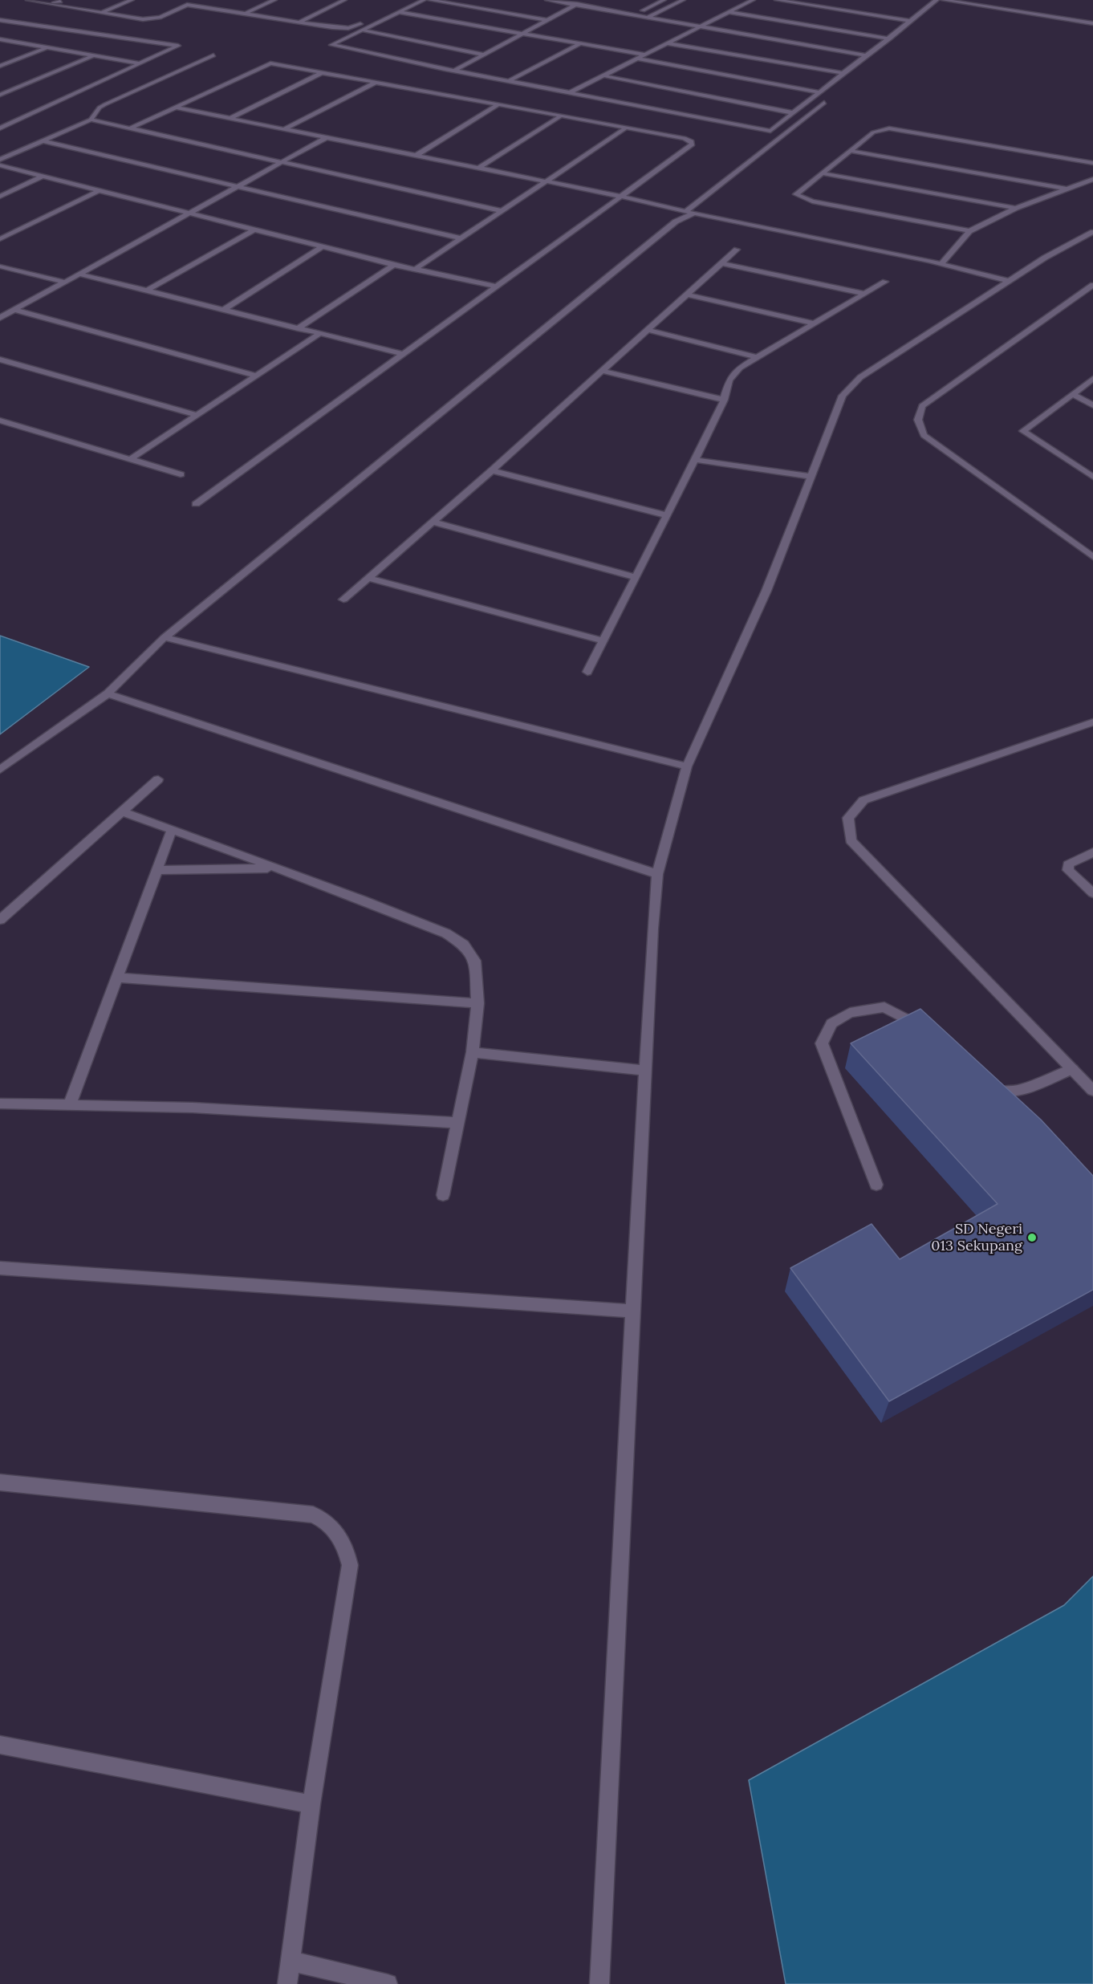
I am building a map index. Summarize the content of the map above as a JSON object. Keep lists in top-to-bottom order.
{
  "places": ["SD Negeri 013 Sekupang"]
}
